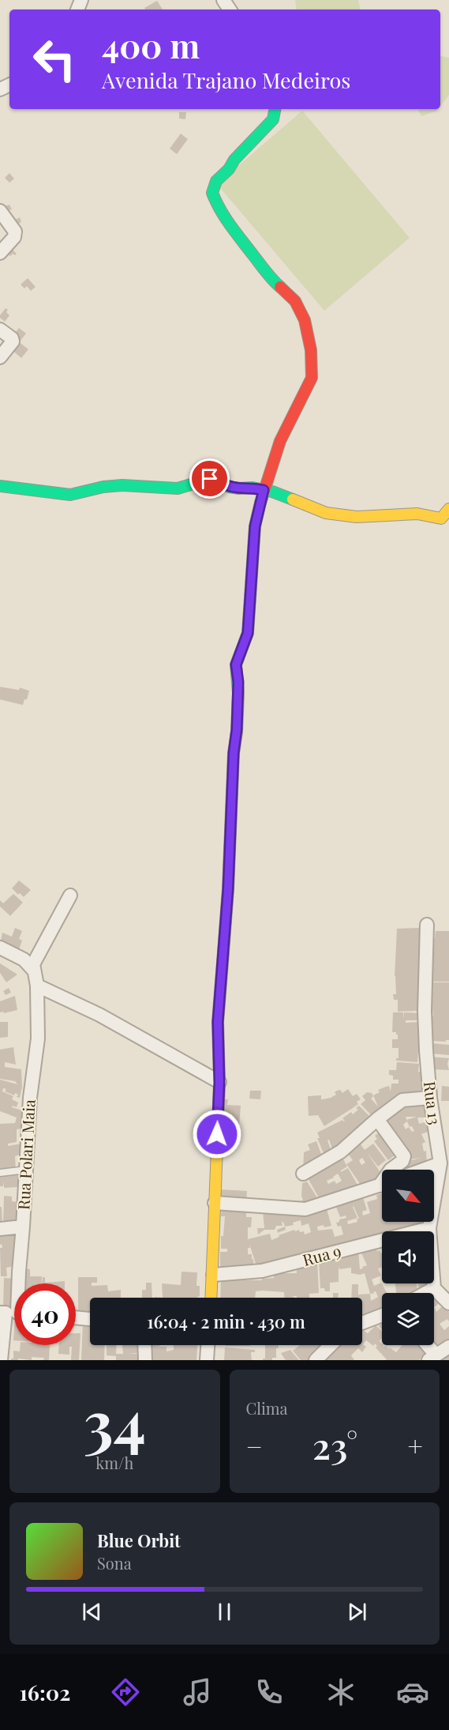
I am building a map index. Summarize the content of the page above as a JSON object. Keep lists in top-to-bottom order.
{
  "streets": {
    "street": ["Rua 13", "Rua Polari Maia", "Rua 9"]
  },
  "crossings": [
    ["Rua 13", "Rua 9"]
  ],
  "north": "bottom right",
  "page": {
    "turn": ["400 m", "Avenida Trajano Medeiros"],
    "limit": "40",
    "trip": "16:04 · 2 min · 430 m",
    "tile": [
      ["34", "km/h"],
      "Clima"
    ],
    "heat": ["−", "23°", "+"],
    "song": ["Blue Orbit", "Sona"],
    "tabs": "16:02"
  }
}
